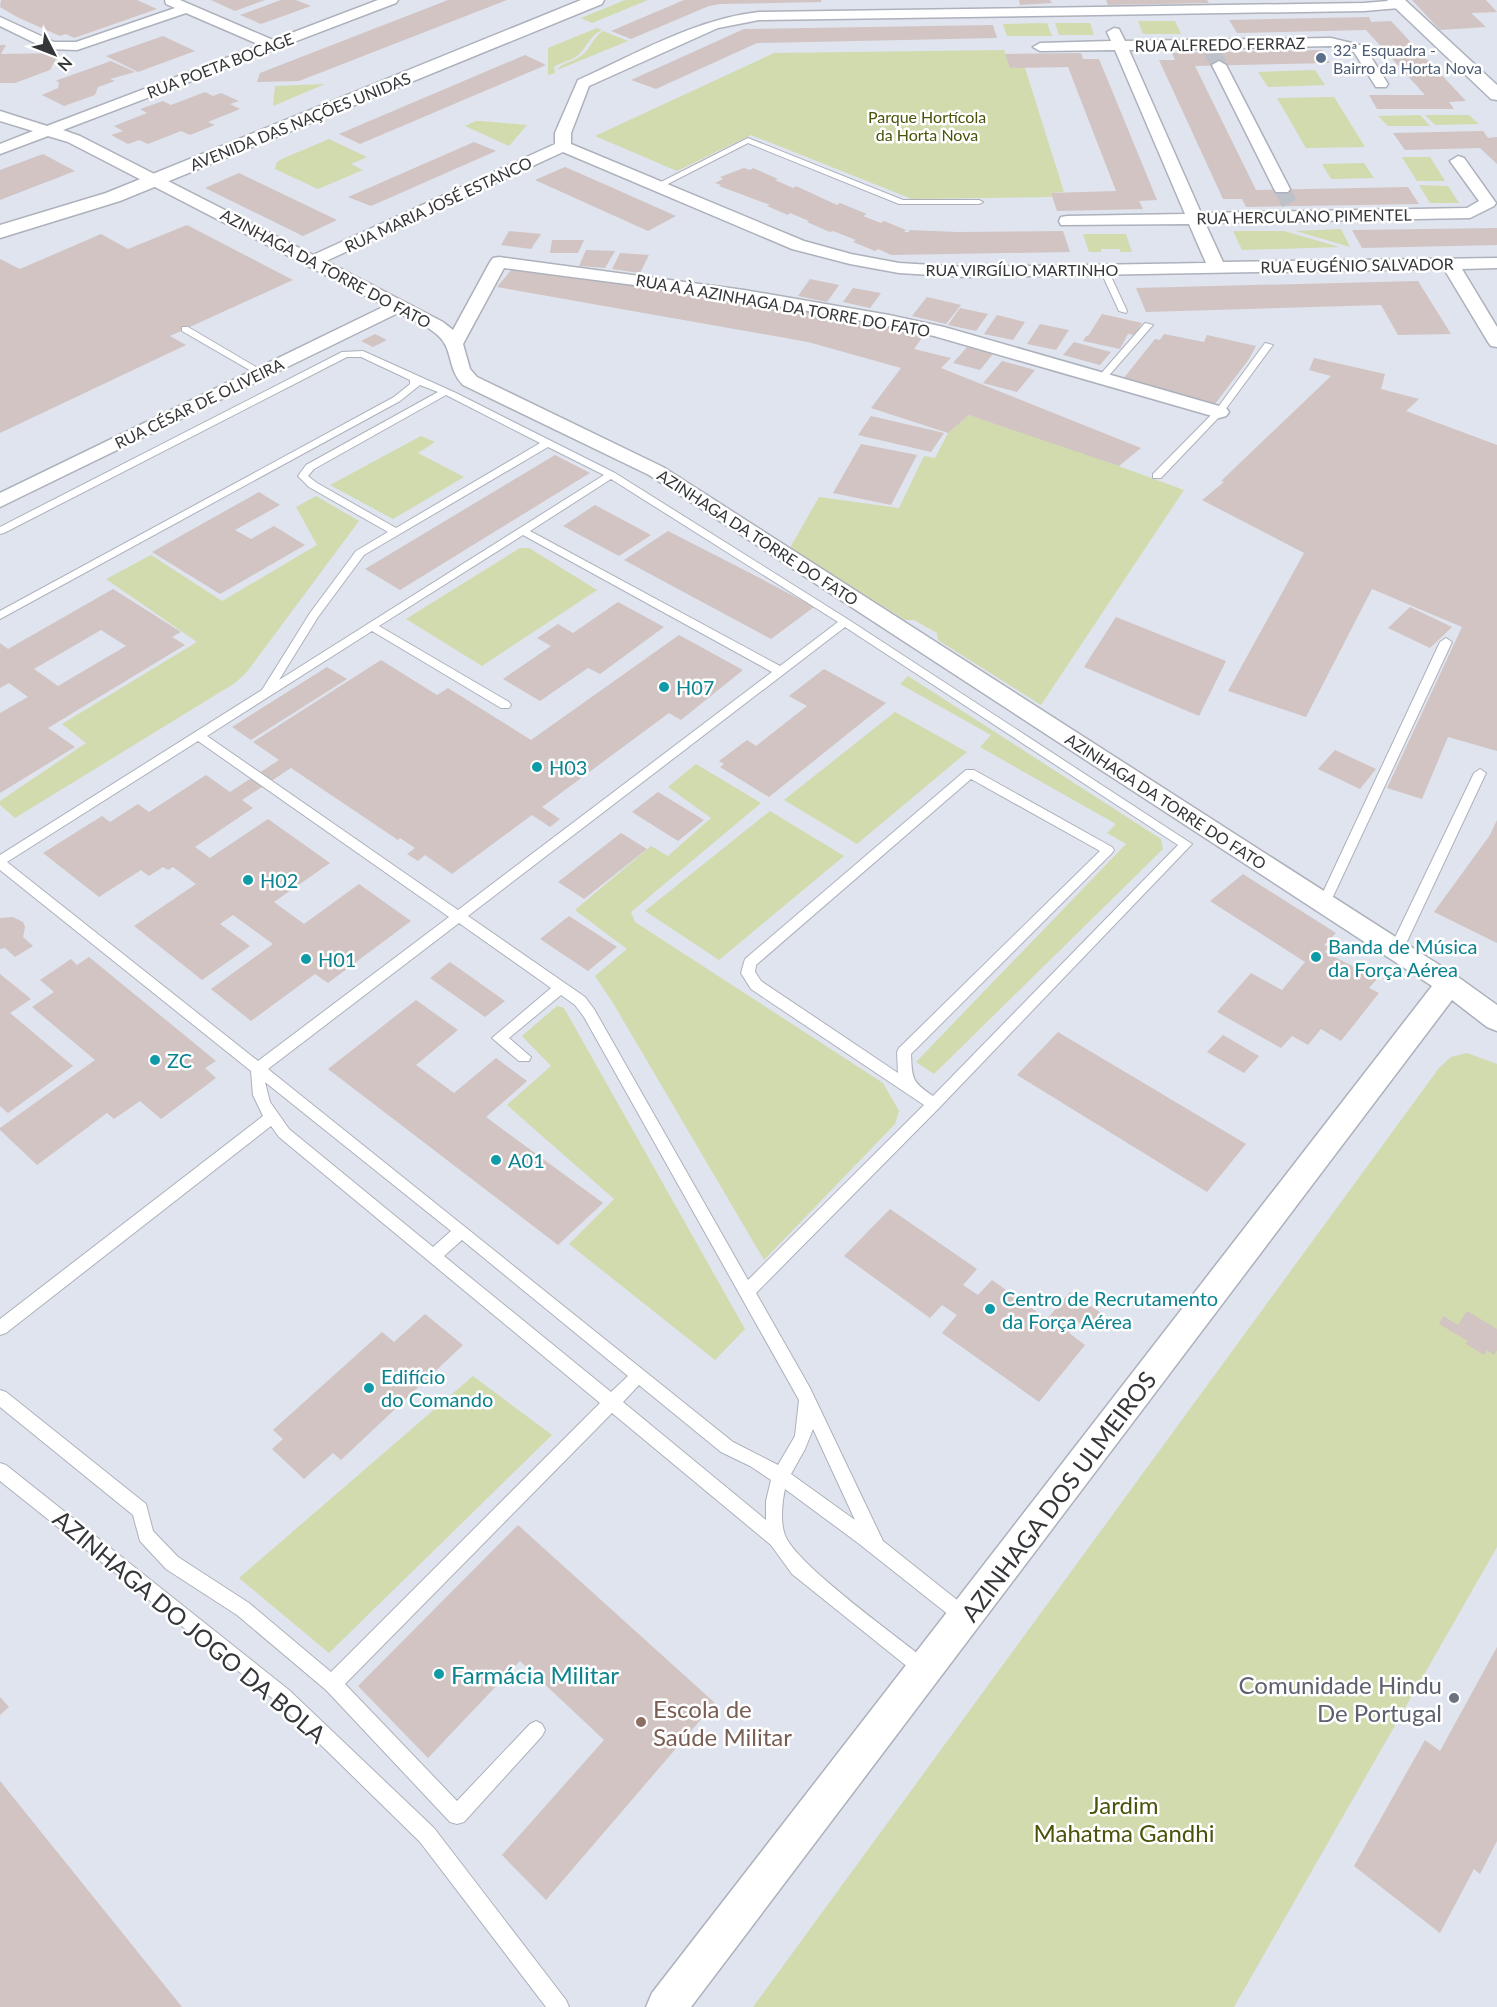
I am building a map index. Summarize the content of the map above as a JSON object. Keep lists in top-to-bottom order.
{
  "streets": {
    "main road": ["AVENIDA DAS NAÇÕES UNIDAS"],
    "street": [
      "RUA ALFREDO FERRAZ",
      "RUA POETA BOCAGE",
      "RUA MARIA JOSÉ ESTANCO",
      "RUA HERCULANO PIMENTEL",
      "RUA EUGÉNIO SALVADOR",
      "AZINHAGA DA TORRE DO FATO",
      "RUA VIRGÍLIO MARTINHO",
      "RUA A À AZINHAGA DA TORRE DO FATO",
      "RUA CÉSAR DE OLIVEIRA",
      "AZINHAGA DOS ULMEIROS"
    ],
    "lane": ["AZINHAGA DO JOGO DA BOLA"]
  },
  "crossings": [
    ["RUA POETA BOCAGE", "AZINHAGA DA TORRE DO FATO"],
    ["AVENIDA DAS NAÇÕES UNIDAS", "AZINHAGA DA TORRE DO FATO"],
    ["RUA MARIA JOSÉ ESTANCO", "AZINHAGA DA TORRE DO FATO"],
    ["RUA MARIA JOSÉ ESTANCO", "RUA VIRGÍLIO MARTINHO"],
    ["RUA EUGÉNIO SALVADOR", "RUA VIRGÍLIO MARTINHO"],
    ["AZINHAGA DA TORRE DO FATO", "RUA A À AZINHAGA DA TORRE DO FATO"],
    ["AZINHAGA DA TORRE DO FATO", "RUA CÉSAR DE OLIVEIRA"],
    ["AZINHAGA DA TORRE DO FATO", "AZINHAGA DOS ULMEIROS"]
  ],
  "parks": ["Parque Hortícola da Horta Nova", "Jardim Mahatma Gandhi"],
  "places": [
    "32ª Esquadra - Bairro da Horta Nova",
    "H07",
    "H03",
    "H02",
    "Banda de Música da Força Aérea",
    "H01",
    "ZC",
    "A01",
    "Centro de Recrutamento da Força Aérea",
    "Edifício do Comando",
    "Farmácia Militar",
    "Comunidade Hindu De Portugal",
    "Escola de Saúde Militar"
  ],
  "north": "bottom right"
}
